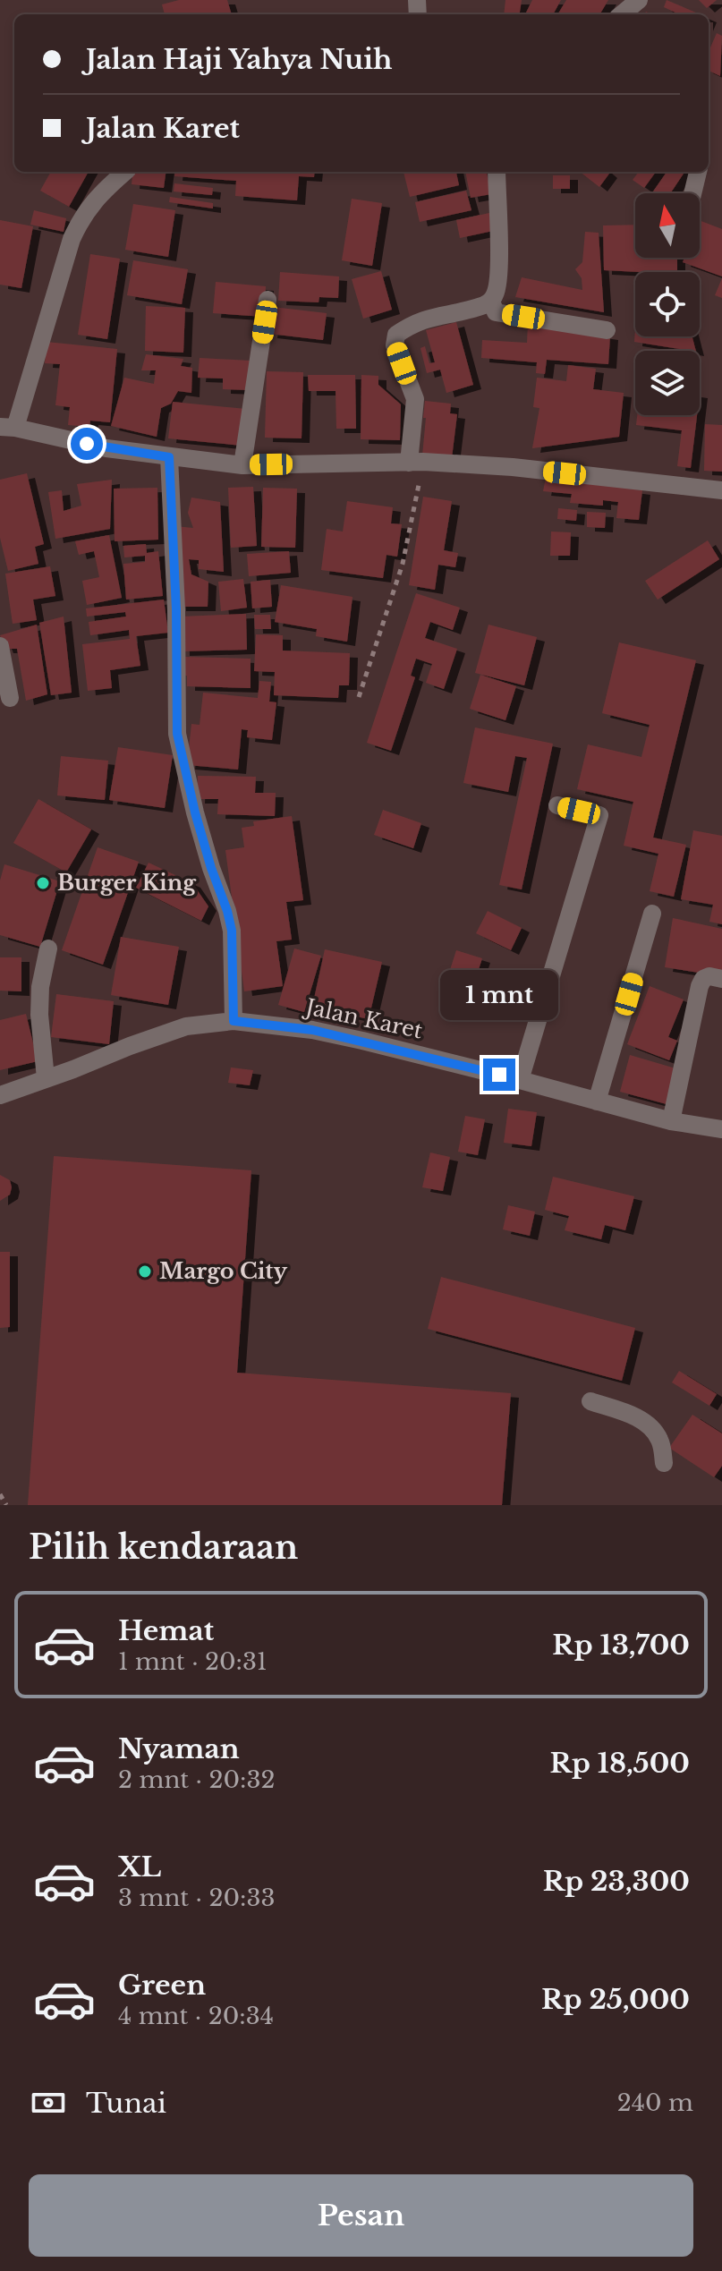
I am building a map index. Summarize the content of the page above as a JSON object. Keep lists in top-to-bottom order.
{
  "streets": {
    "street": ["Jalan Karet"]
  },
  "places": ["Burger King", "Margo City"],
  "north": "top",
  "page": {
    "banner": ["Jalan Haji Yahya Nuih", "Jalan Karet"],
    "bubble": "1 mnt",
    "heading": "Pilih kendaraan",
    "list": [
      {
        "name": "Hemat",
        "note": "1 mnt · 20:31",
        "value": "Rp 13,700"
      },
      {
        "name": "Nyaman",
        "note": "2 mnt · 20:32",
        "value": "Rp 18,500"
      },
      {
        "name": "XL",
        "note": "3 mnt · 20:33",
        "value": "Rp 23,300"
      },
      {
        "name": "Green",
        "note": "4 mnt · 20:34",
        "value": "Rp 25,000"
      }
    ],
    "pay": ["Tunai", "240 m"],
    "buttons": "Pesan"
  }
}
